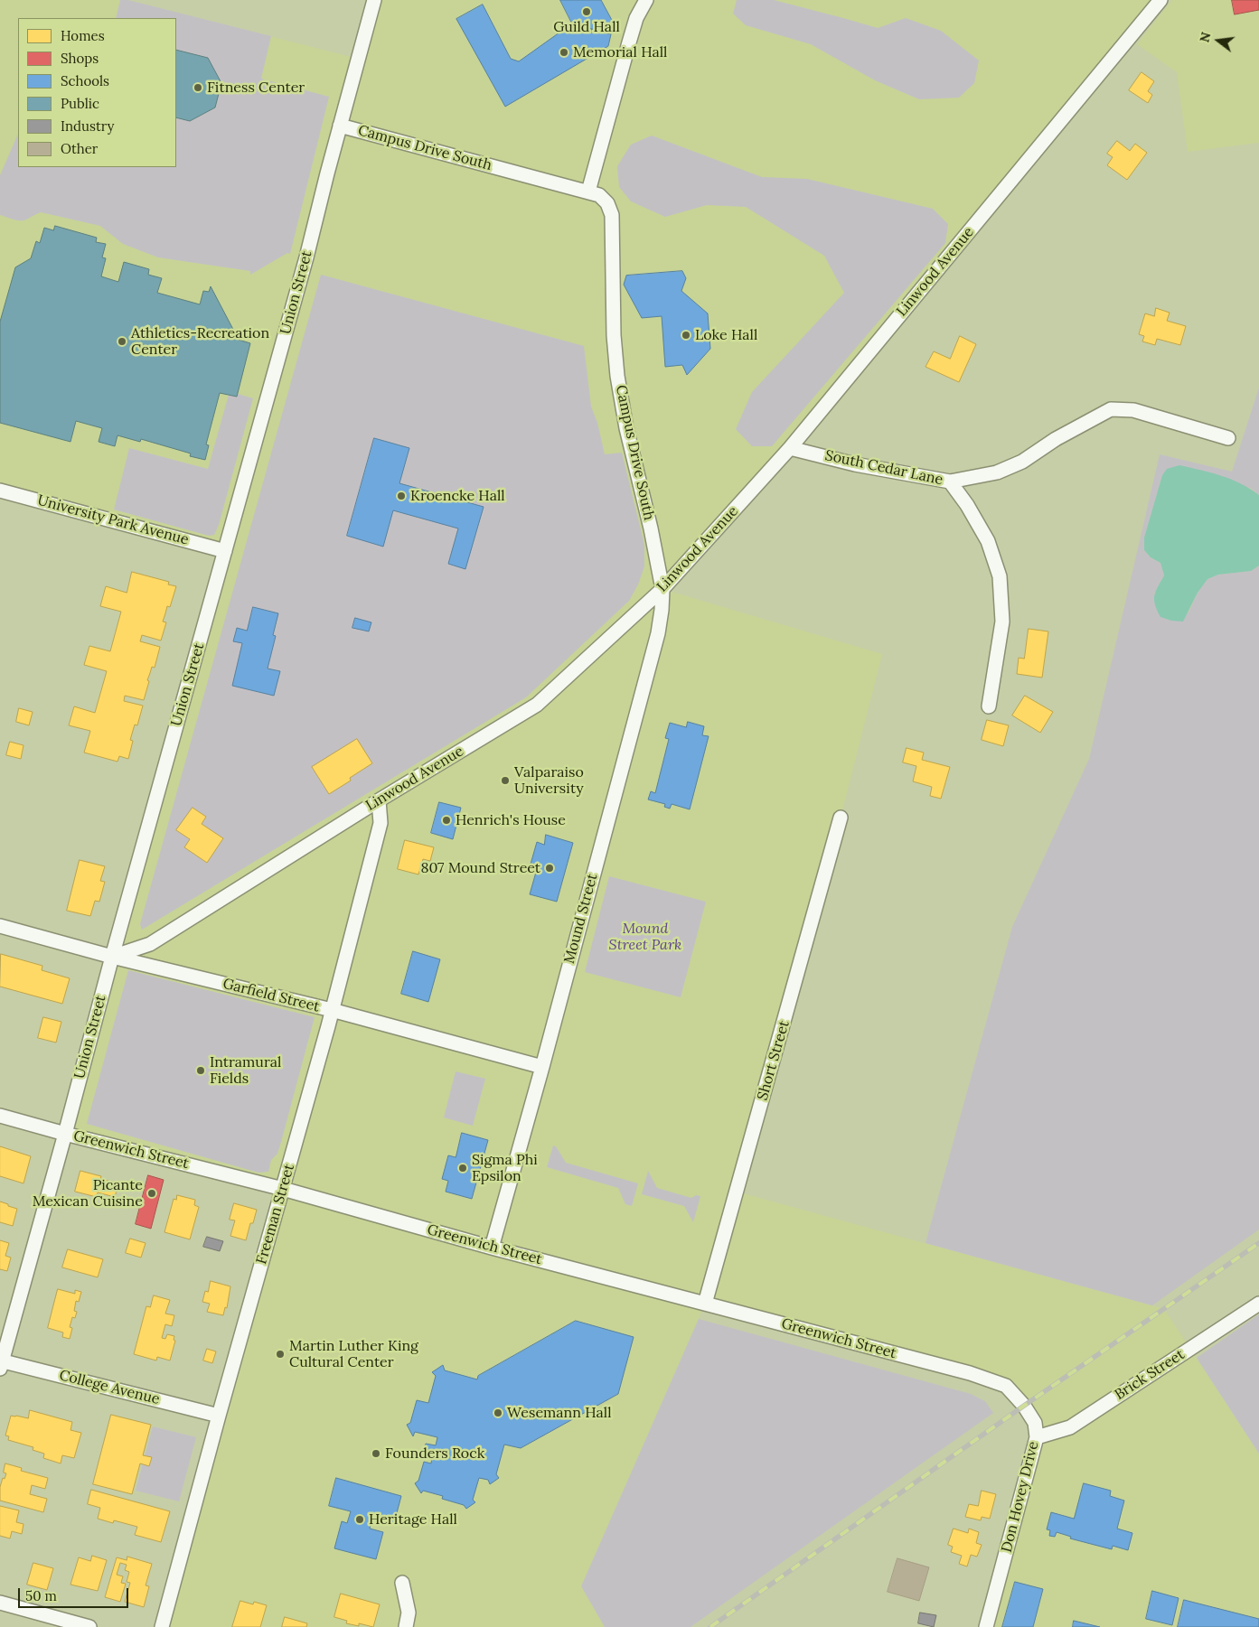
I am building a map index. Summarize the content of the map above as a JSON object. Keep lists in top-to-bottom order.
{
  "streets": {
    "street": [
      "Campus Drive South",
      "Linwood Avenue",
      "Union Street",
      "South Cedar Lane",
      "University Park Avenue",
      "Mound Street",
      "Garfield Street",
      "Short Street",
      "Greenwich Street",
      "Freeman Street",
      "Brick Street",
      "College Avenue",
      "Don Hovey Drive"
    ]
  },
  "crossings": [
    ["Campus Drive South", "Linwood Avenue"],
    ["Campus Drive South", "Union Street"],
    ["Campus Drive South", "Mound Street"],
    ["Linwood Avenue", "Union Street"],
    ["Linwood Avenue", "South Cedar Lane"],
    ["Linwood Avenue", "Mound Street"],
    ["Linwood Avenue", "Garfield Street"],
    ["Linwood Avenue", "Freeman Street"],
    ["Union Street", "University Park Avenue"],
    ["Union Street", "Garfield Street"],
    ["Union Street", "Greenwich Street"],
    ["Union Street", "College Avenue"],
    ["Mound Street", "Garfield Street"],
    ["Mound Street", "Greenwich Street"],
    ["Garfield Street", "Freeman Street"],
    ["Short Street", "Greenwich Street"],
    ["Greenwich Street", "Freeman Street"],
    ["Greenwich Street", "Don Hovey Drive"],
    ["Freeman Street", "College Avenue"],
    ["Brick Street", "Don Hovey Drive"]
  ],
  "parks": ["Mound Street Park"],
  "places": [
    "Guild Hall",
    "Memorial Hall",
    "Fitness Center",
    "Loke Hall",
    "Athletics-Recreation Center",
    "Kroencke Hall",
    "Valparaiso University",
    "Henrich's House",
    "807 Mound Street",
    "Intramural Fields",
    "Sigma Phi Epsilon",
    "Picante Mexican Cuisine",
    "Martin Luther King Cultural Center",
    "Wesemann Hall",
    "Founders Rock",
    "Heritage Hall"
  ],
  "legend": [
    "Homes",
    "Shops",
    "Schools",
    "Public",
    "Industry",
    "Other"
  ],
  "scale_bar": "50 m",
  "north": "left"
}
